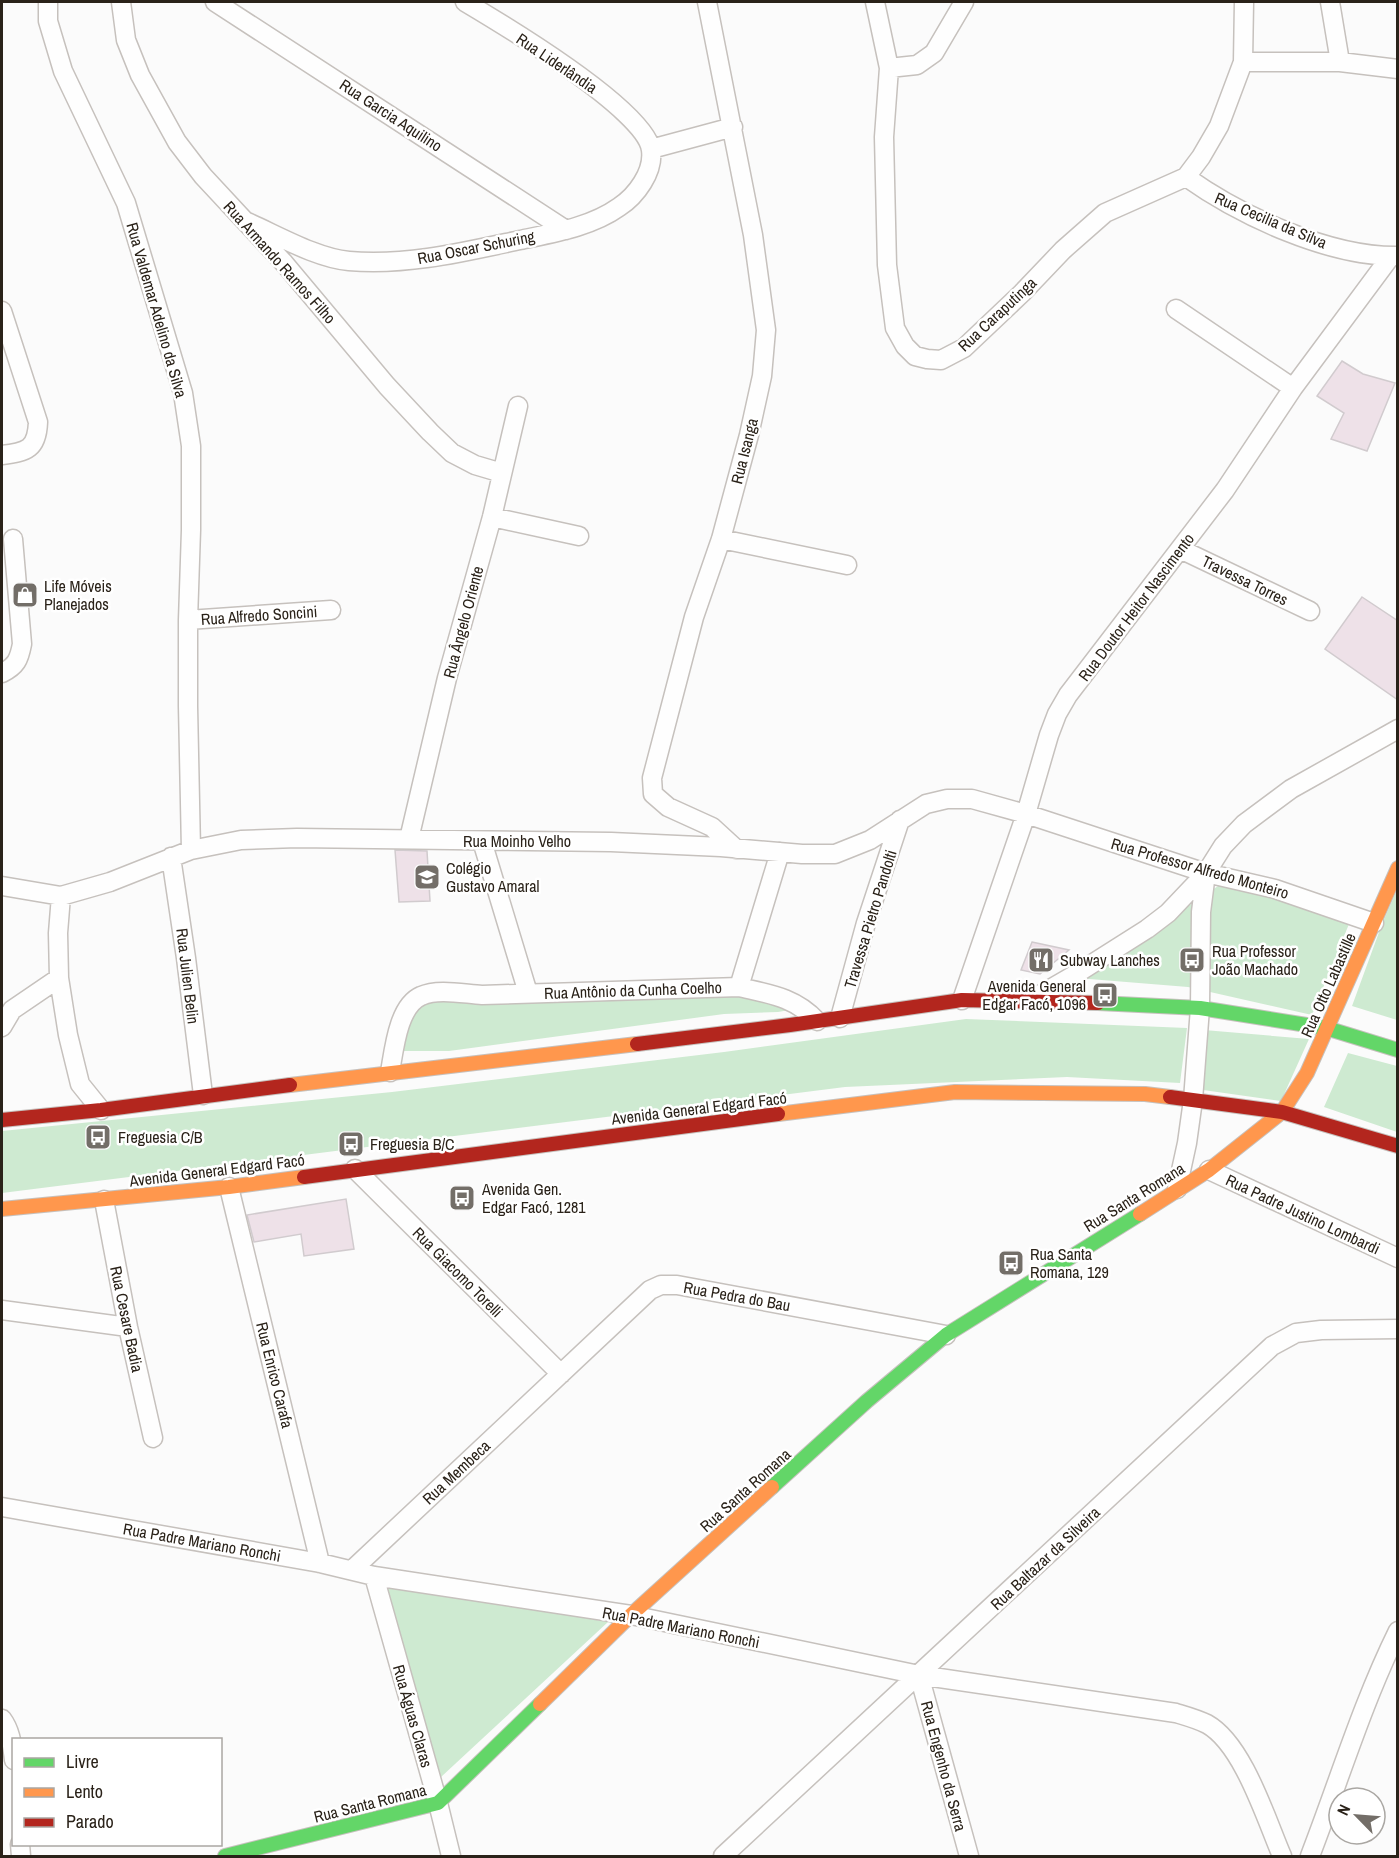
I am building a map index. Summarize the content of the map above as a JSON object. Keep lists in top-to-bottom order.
{
  "streets": {
    "main road": ["Rua Otto Labastille", "Avenida General Edgard Facó", "Rua Santa Romana"],
    "street": [
      "Rua Liderlândia",
      "Rua Garcia Aquilino",
      "Rua Cecilia da Silva",
      "Rua Oscar Schuring",
      "Rua Armando Ramos Filho",
      "Rua Valdemar Adelino da Silva",
      "Rua Caraputinga",
      "Rua Isanga",
      "Travessa Torres",
      "Rua Doutor Heitor Nascimento",
      "Rua Alfredo Soncini",
      "Rua Ângelo Oriente",
      "Rua Moinho Velho",
      "Rua Professor Alfredo Monteiro",
      "Travessa Pietro Pandolti",
      "Rua Julien Belin",
      "Rua Antônio da Cunha Coelho",
      "Rua Padre Justino Lombardi",
      "Rua Giacomo Torelli",
      "Rua Pedra do Bau",
      "Rua Cesare Badia",
      "Rua Enrico Carafa",
      "Rua Membeca",
      "Rua Padre Mariano Ronchi",
      "Rua Baltazar da Silveira",
      "Rua Águas Claras",
      "Rua Engenho da Serra"
    ]
  },
  "crossings": [
    ["Rua Liderlândia", "Rua Oscar Schuring"],
    ["Rua Garcia Aquilino", "Rua Oscar Schuring"],
    ["Rua Cecilia da Silva", "Rua Caraputinga"],
    ["Rua Cecilia da Silva", "Rua Doutor Heitor Nascimento"],
    ["Rua Oscar Schuring", "Rua Armando Ramos Filho"],
    ["Rua Armando Ramos Filho", "Rua Ângelo Oriente"],
    ["Rua Valdemar Adelino da Silva", "Rua Alfredo Soncini"],
    ["Rua Valdemar Adelino da Silva", "Rua Moinho Velho"],
    ["Rua Isanga", "Rua Moinho Velho"],
    ["Travessa Torres", "Rua Doutor Heitor Nascimento"],
    ["Rua Doutor Heitor Nascimento", "Rua Moinho Velho"],
    ["Rua Doutor Heitor Nascimento", "Rua Professor Alfredo Monteiro"],
    ["Rua Ângelo Oriente", "Rua Moinho Velho"],
    ["Rua Moinho Velho", "Rua Professor Alfredo Monteiro"],
    ["Rua Moinho Velho", "Travessa Pietro Pandolti"],
    ["Rua Moinho Velho", "Rua Julien Belin"],
    ["Rua Moinho Velho", "Rua Antônio da Cunha Coelho"],
    ["Rua Professor Alfredo Monteiro", "Rua Otto Labastille"],
    ["Rua Otto Labastille", "Avenida General Edgard Facó"],
    ["Rua Otto Labastille", "Rua Santa Romana"],
    ["Avenida General Edgard Facó", "Rua Santa Romana"],
    ["Avenida General Edgard Facó", "Rua Giacomo Torelli"],
    ["Avenida General Edgard Facó", "Rua Cesare Badia"],
    ["Avenida General Edgard Facó", "Rua Enrico Carafa"],
    ["Rua Santa Romana", "Rua Padre Justino Lombardi"],
    ["Rua Santa Romana", "Rua Pedra do Bau"],
    ["Rua Santa Romana", "Rua Padre Mariano Ronchi"],
    ["Rua Santa Romana", "Rua Águas Claras"],
    ["Rua Giacomo Torelli", "Rua Pedra do Bau"],
    ["Rua Giacomo Torelli", "Rua Membeca"],
    ["Rua Pedra do Bau", "Rua Membeca"],
    ["Rua Enrico Carafa", "Rua Padre Mariano Ronchi"],
    ["Rua Membeca", "Rua Padre Mariano Ronchi"],
    ["Rua Padre Mariano Ronchi", "Rua Baltazar da Silveira"],
    ["Rua Padre Mariano Ronchi", "Rua Águas Claras"],
    ["Rua Padre Mariano Ronchi", "Rua Engenho da Serra"],
    ["Rua Baltazar da Silveira", "Rua Engenho da Serra"]
  ],
  "places": {
    "shop": ["Life Móveis Planejados"],
    "school or university": ["Colégio Gustavo Amaral"],
    "restaurant": ["Subway Lanches"],
    "bus stop": [
      "Rua Professor João Machado",
      "Avenida General Edgar Facó, 1096",
      "Freguesia C/B",
      "Freguesia B/C",
      "Avenida Gen. Edgar Facó, 1281",
      "Rua Santa Romana, 129"
    ]
  },
  "legend": ["Livre", "Lento", "Parado"],
  "north": "top left"
}
